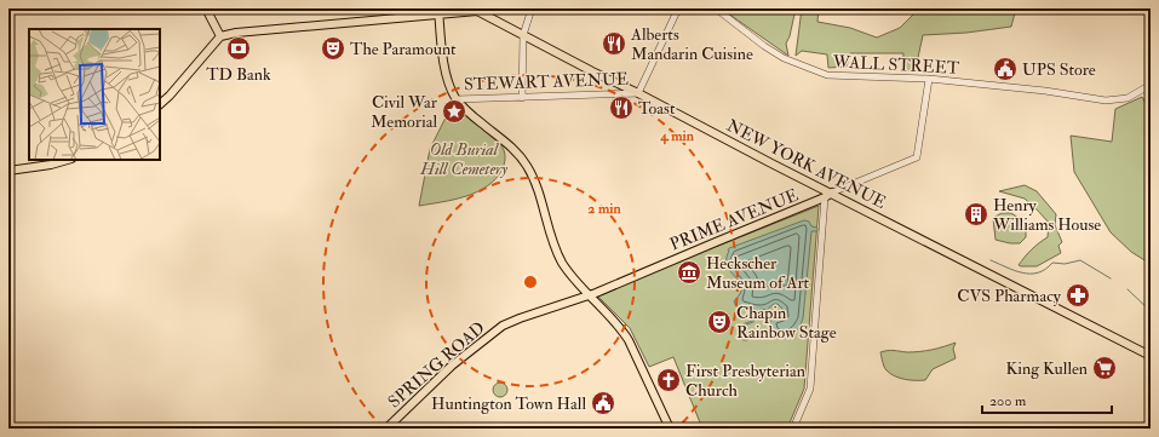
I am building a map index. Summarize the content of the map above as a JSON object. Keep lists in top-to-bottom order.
{
  "streets": {
    "main road": ["NEW YORK AVENUE", "PRIME AVENUE", "SPRING ROAD"],
    "street": ["WALL STREET", "STEWART AVENUE"]
  },
  "crossings": [
    ["WALL STREET", "PRIME AVENUE"],
    ["STEWART AVENUE", "NEW YORK AVENUE"],
    ["NEW YORK AVENUE", "PRIME AVENUE"],
    ["PRIME AVENUE", "SPRING ROAD"]
  ],
  "parks": ["Old Burial Hill Cemetery"],
  "places": {
    "restaurant": ["Alberts Mandarin Cuisine", "Toast"],
    "bank": ["TD Bank"],
    "theatre": ["The Paramount", "Chapin Rainbow Stage"],
    "public building": ["UPS Store", "Huntington Town Hall"],
    "place": ["Civil War Memorial"],
    "building": ["Henry Williams House"],
    "museum": ["Heckscher Museum of Art"],
    "pharmacy": ["CVS Pharmacy"],
    "supermarket": ["King Kullen"],
    "church": ["First Presbyterian Church"]
  },
  "scale_bar": "200 m",
  "rings": ["4 min", "2 min"]
}
